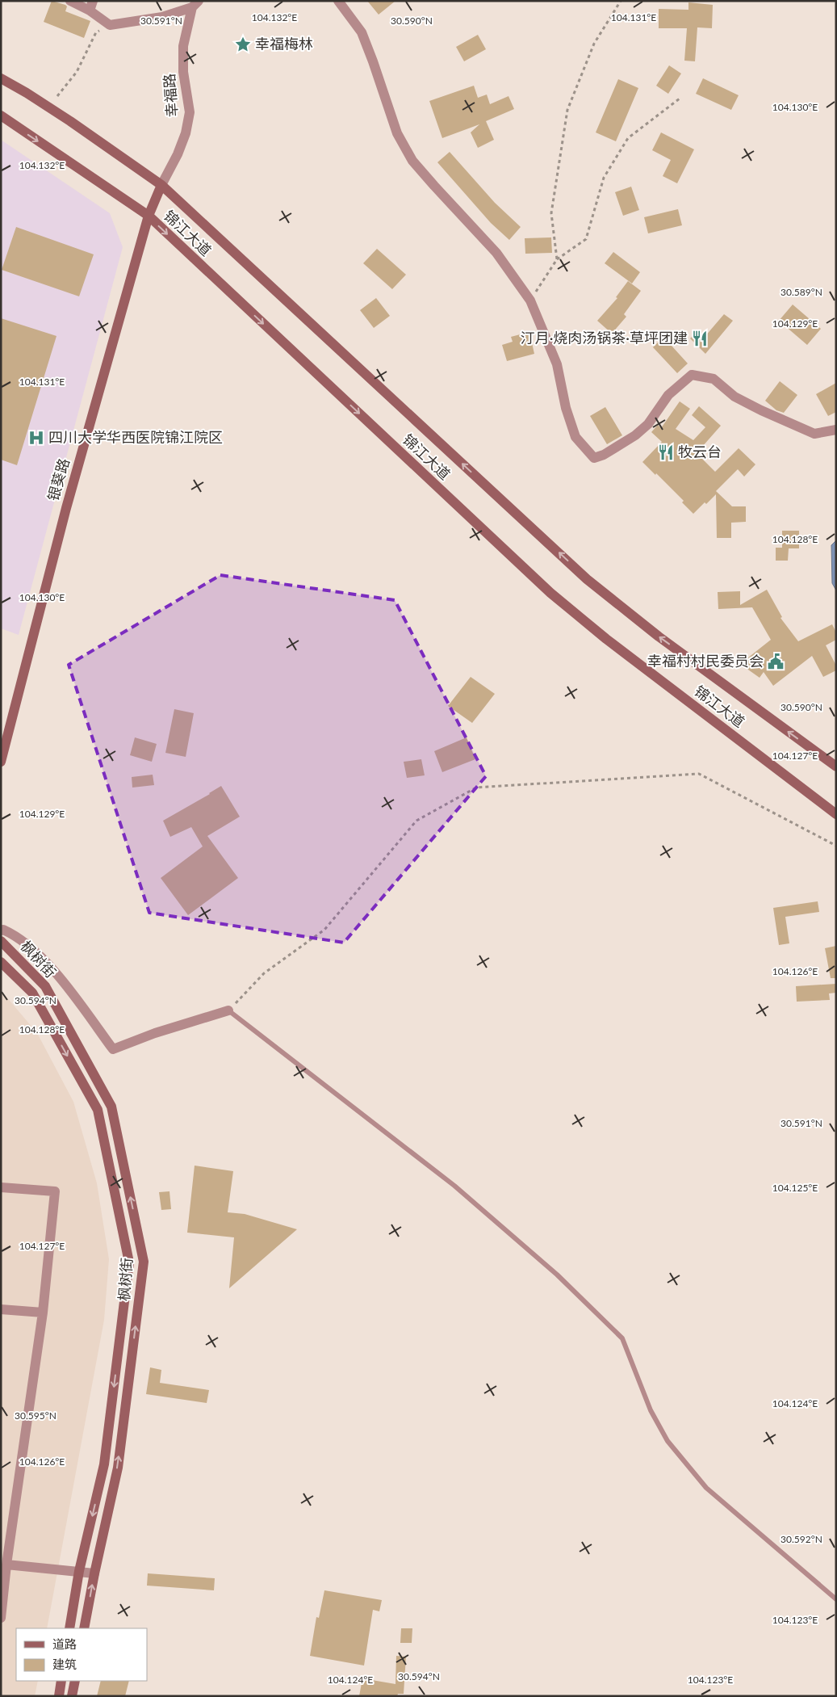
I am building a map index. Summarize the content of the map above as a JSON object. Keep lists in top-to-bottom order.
{
  "streets": {
    "main road": ["锦江大道", "银葵路", "枫树街"],
    "street": ["幸福路"]
  },
  "crossings": [
    ["幸福路", "锦江大道"],
    ["幸福路", "银葵路"],
    ["锦江大道", "银葵路"]
  ],
  "places": {
    "place": ["幸福梅林"],
    "restaurant": ["汀月·烧肉汤锅茶·草坪团建", "牧云台"],
    "hospital": ["四川大学华西医院锦江院区"],
    "public building": ["幸福村村民委员会"]
  },
  "legend": ["道路", "建筑"],
  "coordinates": [
    "104.132°E",
    "104.131°E",
    "30.591°N",
    "30.590°N",
    "104.130°E",
    "30.589°N",
    "104.129°E",
    "104.128°E",
    "104.127°E",
    "104.126°E",
    "30.594°N",
    "104.125°E",
    "104.124°E",
    "30.595°N",
    "30.592°N",
    "104.123°E"
  ]
}
